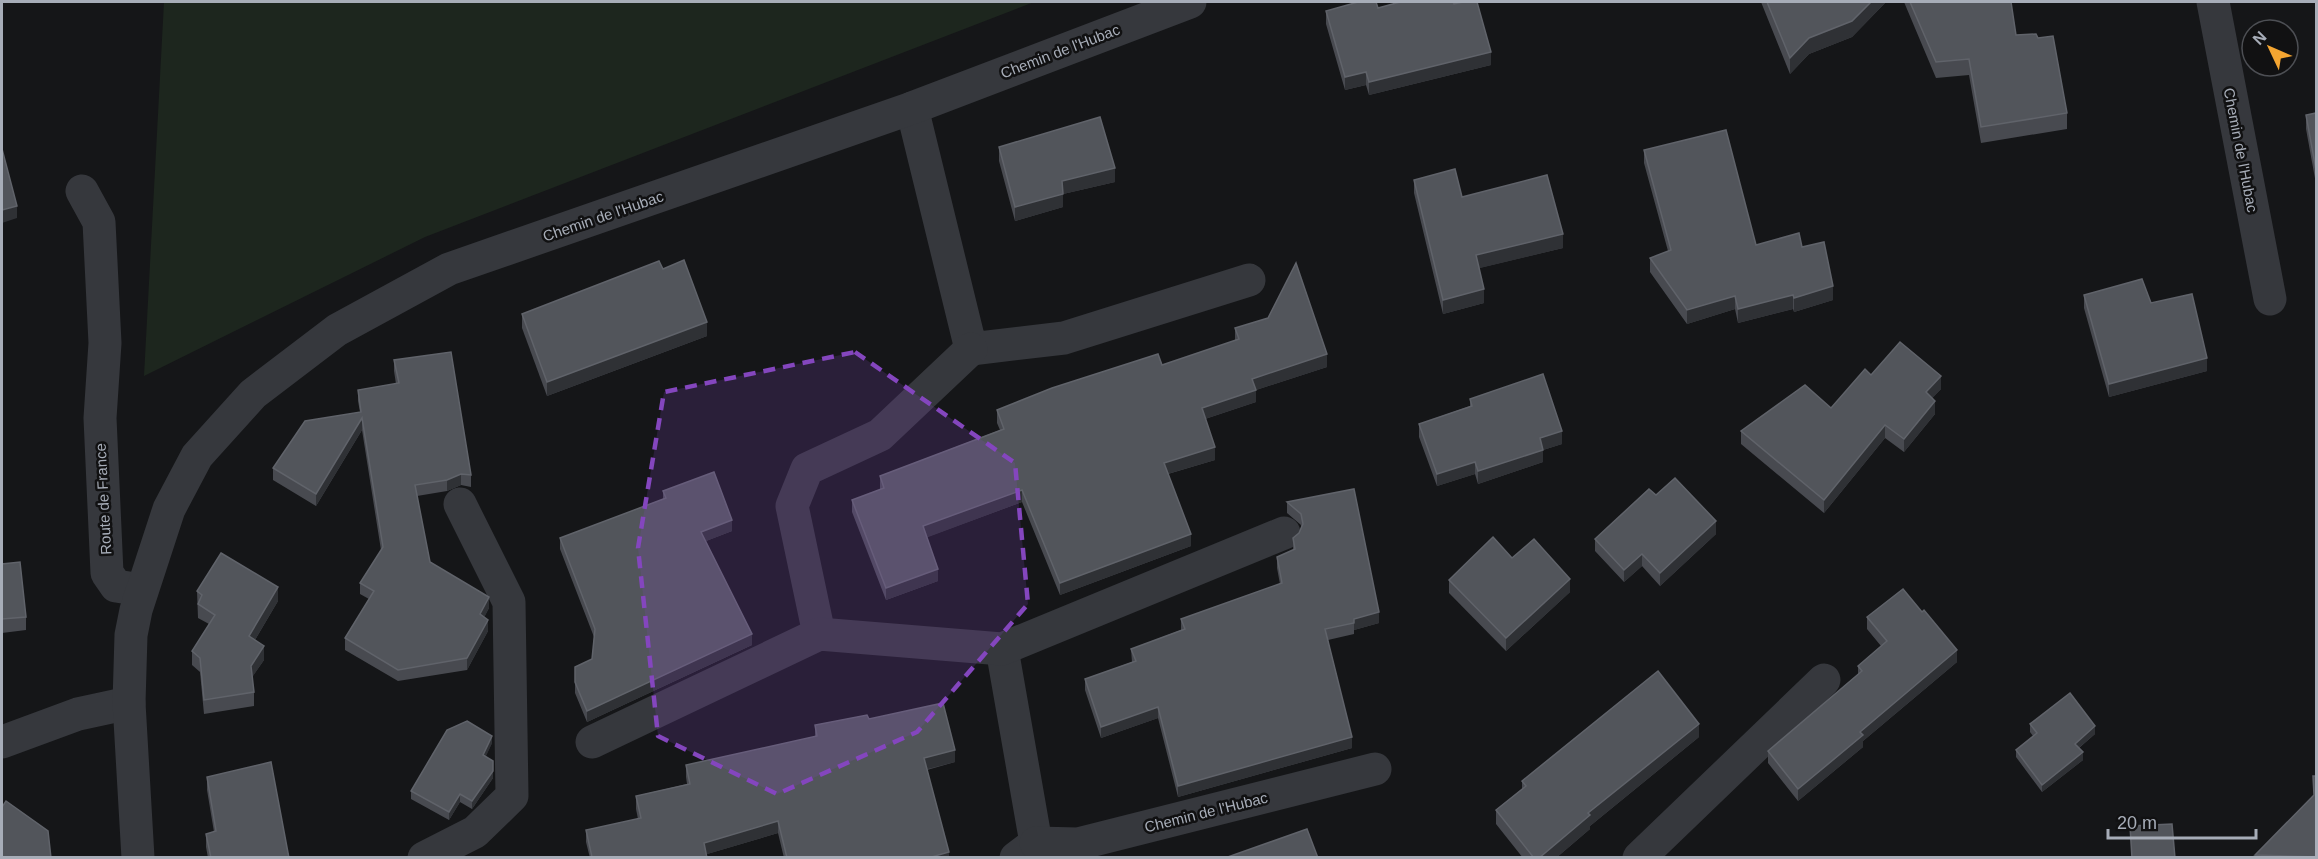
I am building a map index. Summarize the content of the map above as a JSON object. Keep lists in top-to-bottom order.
{
  "streets": {
    "street": ["Chemin de l'Hubac", "Route de France"]
  },
  "crossings": [
    ["Chemin de l'Hubac", "Route de France"]
  ],
  "scale_bar": "20 m",
  "north": "top left"
}
